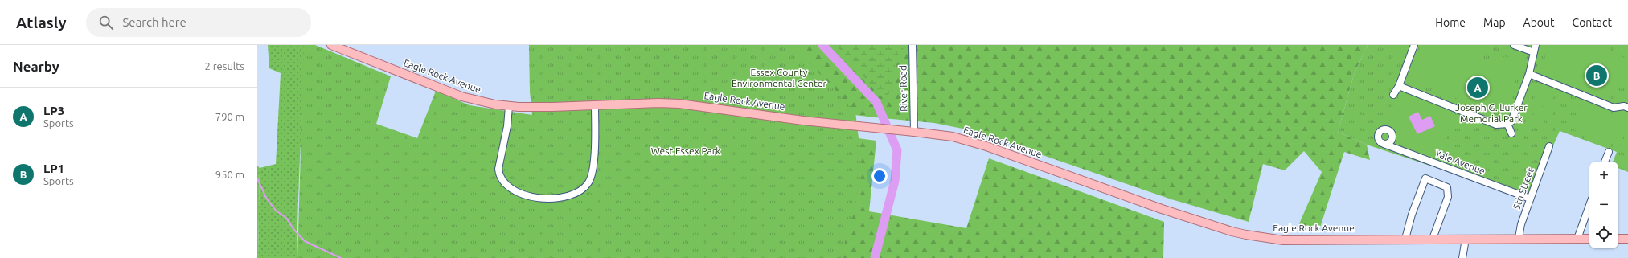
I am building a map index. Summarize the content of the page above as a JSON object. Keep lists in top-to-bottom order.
{
  "streets": {
    "main road": ["Eagle Rock Avenue"],
    "street": ["River Road", "Yale Avenue", "5th Street"]
  },
  "crossings": [
    ["Eagle Rock Avenue", "River Road"],
    ["Eagle Rock Avenue", "5th Street"],
    ["Yale Avenue", "5th Street"]
  ],
  "parks": ["Essex County Environmental Center", "Joseph G. Lurker Memorial Park", "West Essex Park"],
  "page": {
    "header": "Atlasly",
    "search": "Search here",
    "nav": [
      "Home",
      "Map",
      "About",
      "Contact"
    ],
    "heading": ["Nearby", "2 results"],
    "pins": ["B", "A"],
    "list": [
      {
        "mark": "A",
        "name": "LP3",
        "note": "Sports",
        "value": "790 m"
      },
      {
        "mark": "B",
        "name": "LP1",
        "note": "Sports",
        "value": "950 m"
      }
    ],
    "map_buttons": ["+", "−"]
  }
}
